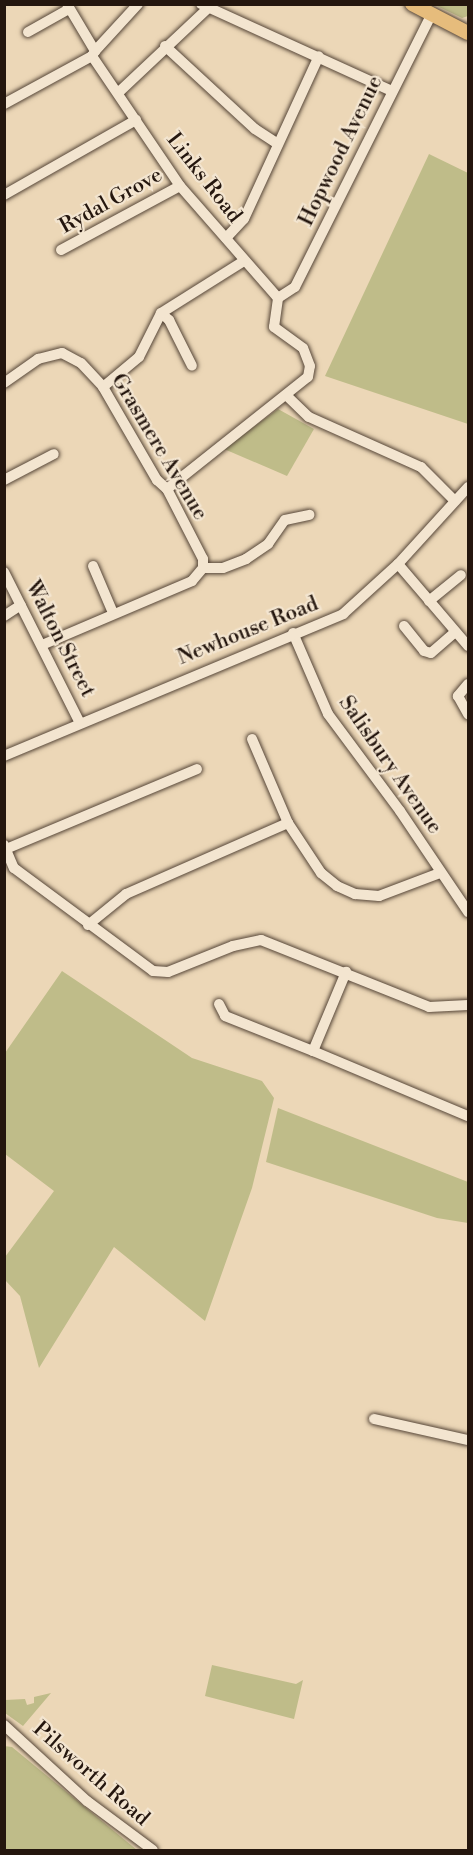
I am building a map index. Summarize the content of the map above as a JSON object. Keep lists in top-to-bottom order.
{
  "streets": {
    "street": [
      "Hopwood Avenue",
      "Links Road",
      "Rydal Grove",
      "Grasmere Avenue",
      "Newhouse Road",
      "Walton Street",
      "Salisbury Avenue",
      "Pilsworth Road"
    ]
  },
  "crossings": [
    ["Hopwood Avenue", "Links Road"],
    ["Links Road", "Rydal Grove"],
    ["Newhouse Road", "Walton Street"],
    ["Newhouse Road", "Salisbury Avenue"]
  ]
}
